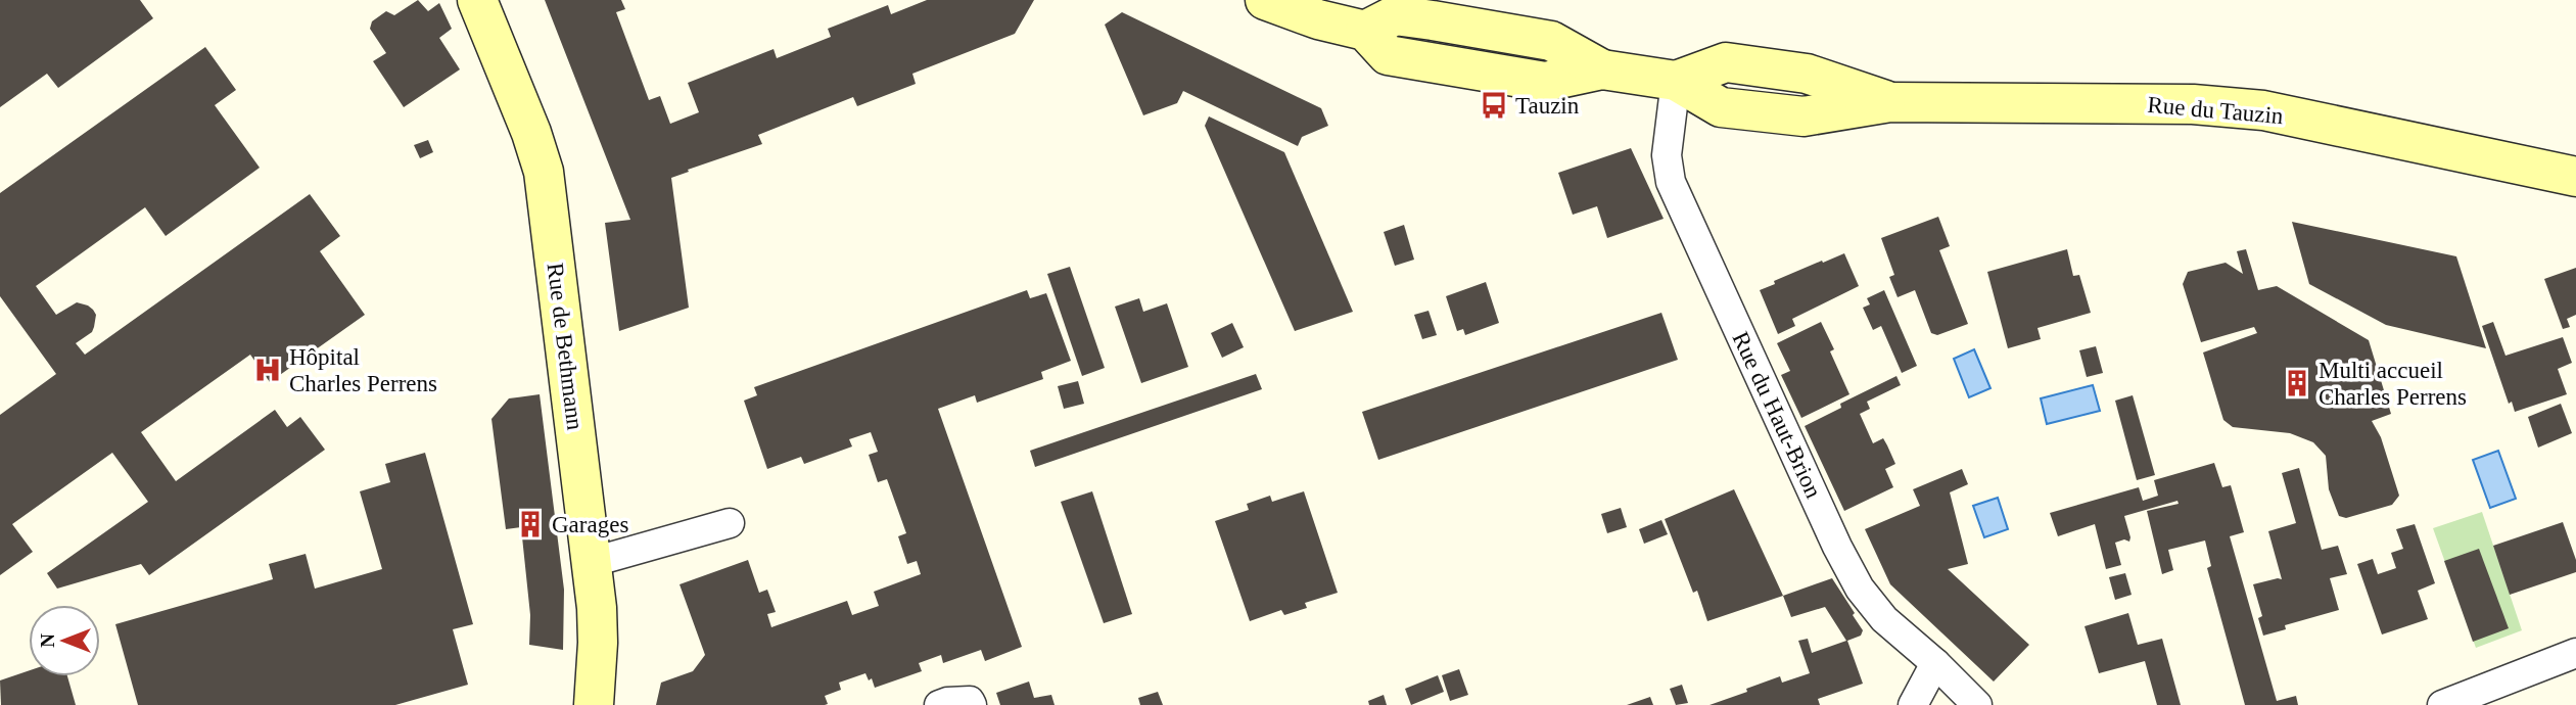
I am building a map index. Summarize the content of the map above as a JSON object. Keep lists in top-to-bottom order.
{
  "streets": {
    "street": ["Rue du Tauzin", "Rue de Bethmann", "Rue du Haut-Brion"]
  },
  "crossings": [
    ["Rue du Tauzin", "Rue du Haut-Brion"]
  ],
  "places": {
    "bus stop": ["Tauzin"],
    "hospital": ["Hôpital Charles Perrens"],
    "building": ["Multi accueil Charles Perrens", "Garages"]
  },
  "north": "left"
}
